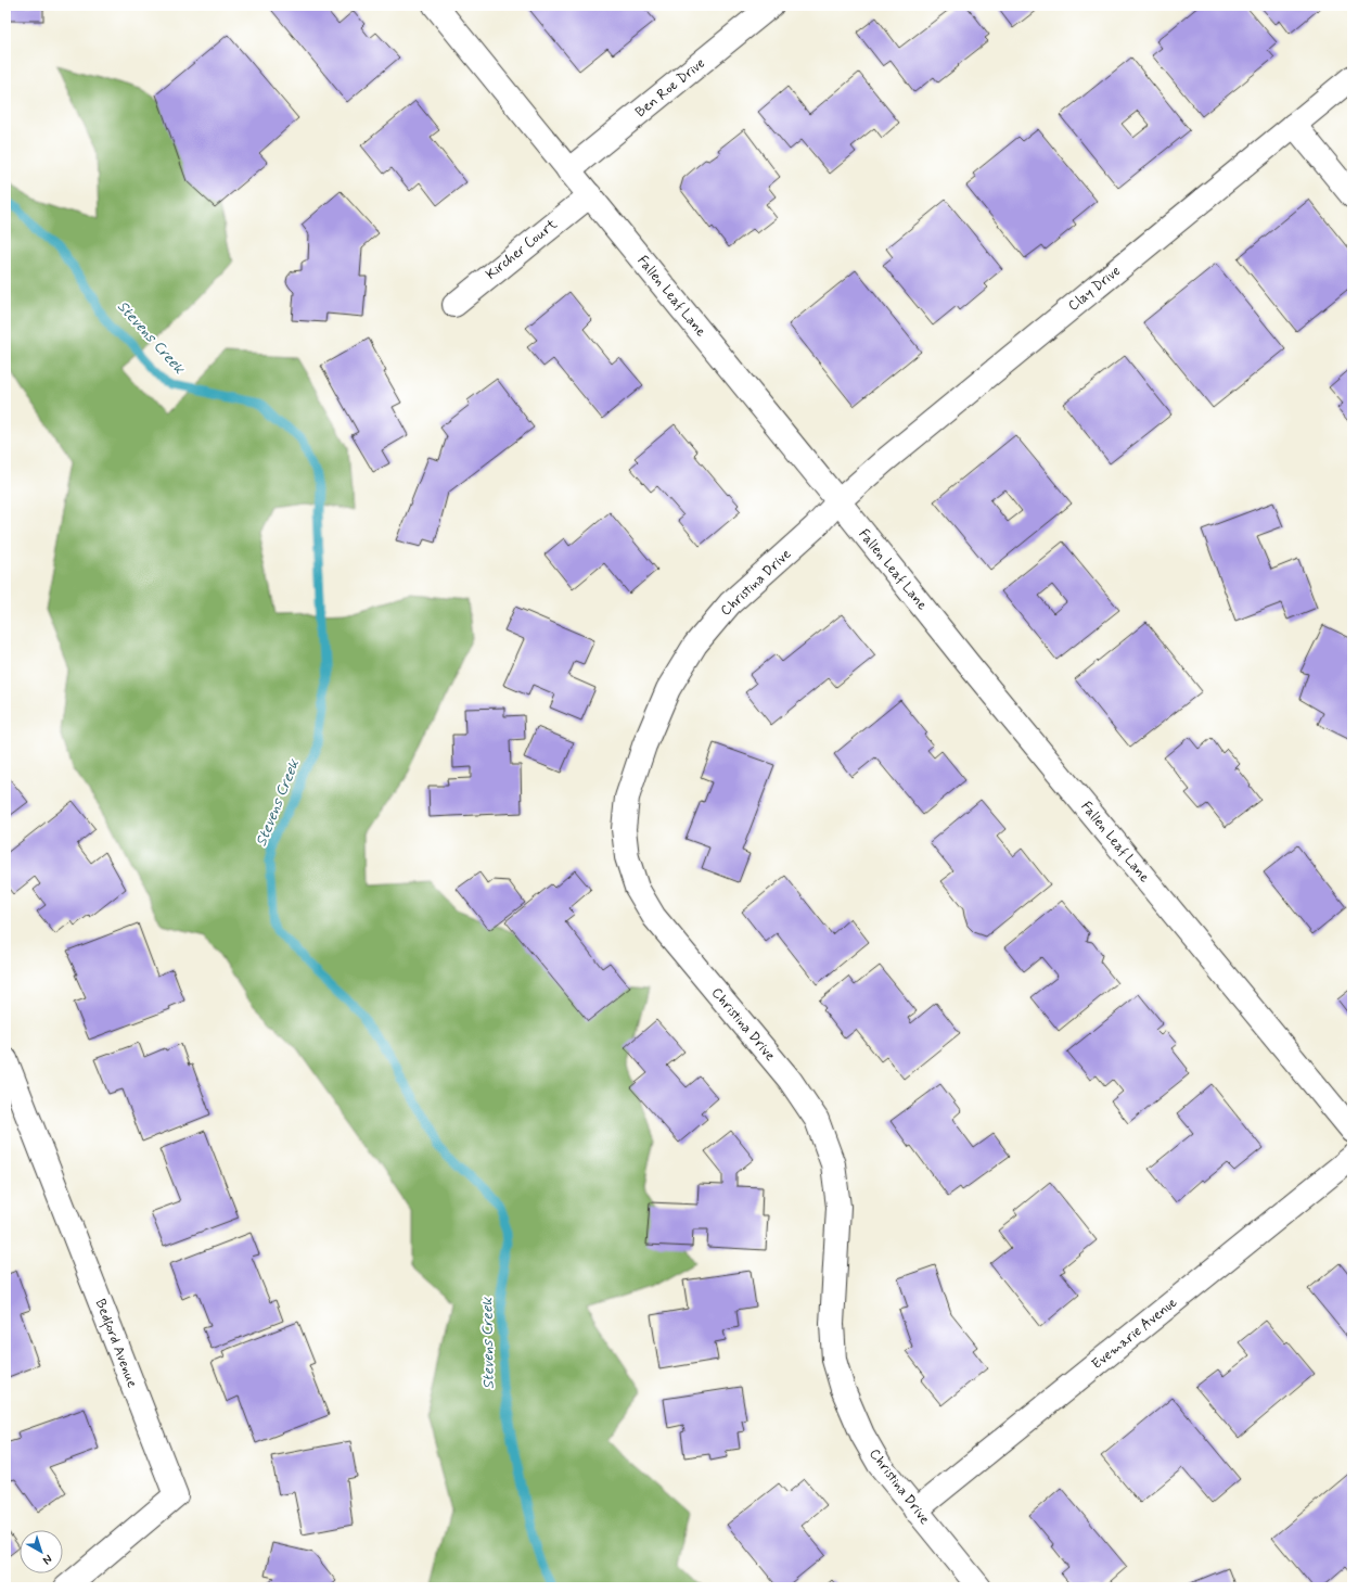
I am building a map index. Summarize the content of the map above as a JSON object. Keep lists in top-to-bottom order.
{
  "streets": {
    "street": [
      "Ben Roe Drive",
      "Kircher Court",
      "Clay Drive",
      "Fallen Leaf Lane",
      "Christina Drive",
      "Evemarie Avenue",
      "Bedford Avenue"
    ]
  },
  "crossings": [
    ["Ben Roe Drive", "Fallen Leaf Lane"],
    ["Kircher Court", "Fallen Leaf Lane"],
    ["Clay Drive", "Fallen Leaf Lane"],
    ["Clay Drive", "Christina Drive"],
    ["Fallen Leaf Lane", "Christina Drive"],
    ["Christina Drive", "Evemarie Avenue"]
  ],
  "water": ["Stevens Creek"],
  "north": "bottom right"
}
